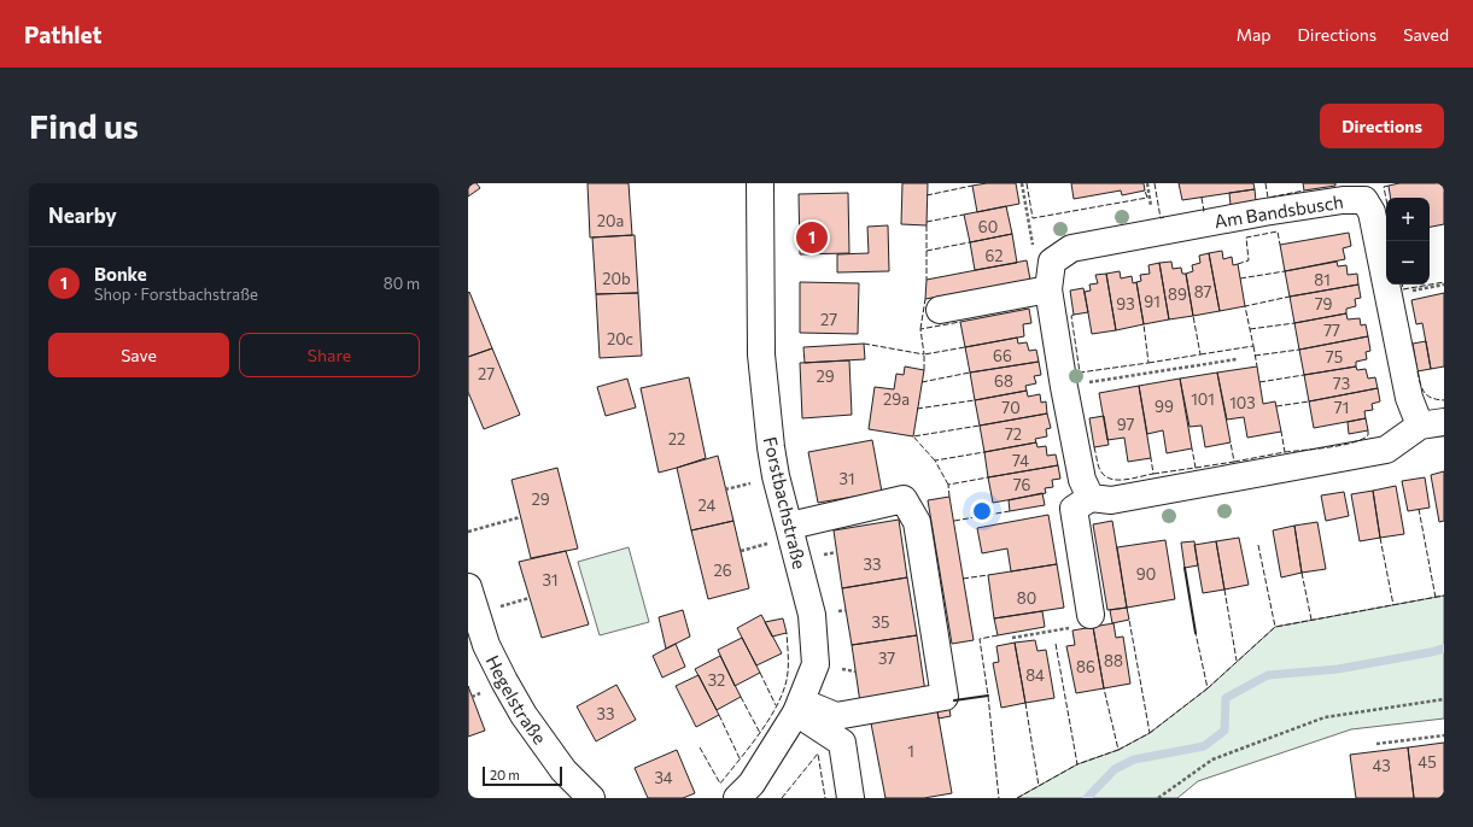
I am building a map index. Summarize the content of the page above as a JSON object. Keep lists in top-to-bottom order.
{
  "streets": {
    "street": ["Am Bandsbusch", "Forstbachstraße", "Hegelstraße"]
  },
  "house_numbers": [
    "20a",
    "60",
    "62",
    "20b",
    "81",
    "87",
    "89",
    "91",
    "93",
    "79",
    "27",
    "77",
    "20c",
    "66",
    "75",
    "27",
    "29",
    "68",
    "73",
    "29a",
    "101",
    "103",
    "99",
    "70",
    "71",
    "97",
    "72",
    "22",
    "74",
    "31",
    "76",
    "29",
    "24",
    "33",
    "26",
    "90",
    "31",
    "80",
    "35",
    "37",
    "88",
    "86",
    "84",
    "32",
    "33",
    "1",
    "45",
    "43",
    "34"
  ],
  "scale_bar": "20 m",
  "page": {
    "header": "Pathlet",
    "nav": ["Map", "Directions", "Saved"],
    "buttons": [
      "Directions",
      ["Save", "Share"]
    ],
    "title": "Find us",
    "heading": "Nearby",
    "map_buttons": ["+", "−"],
    "pins": "1",
    "list": [
      {
        "mark": "1",
        "name": "Bonke",
        "note": "Shop · Forstbachstraße",
        "value": "80 m"
      }
    ],
    "scale": "20 m"
  }
}
